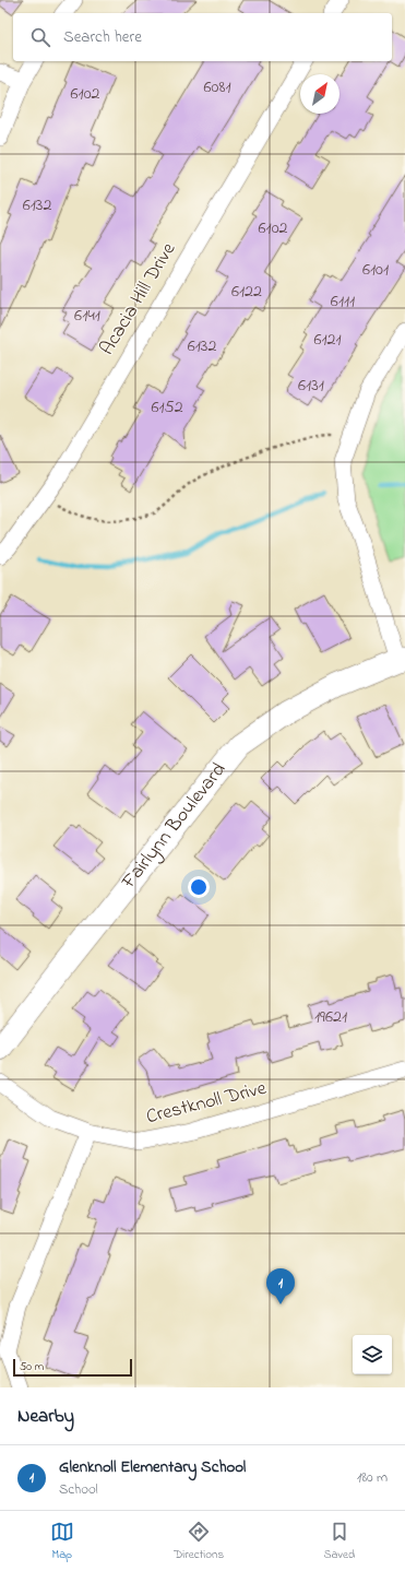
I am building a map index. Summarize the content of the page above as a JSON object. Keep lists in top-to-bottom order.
{
  "streets": {
    "street": ["Acacia Hill Drive", "Fairlynn Boulevard", "Crestknoll Drive"]
  },
  "house_numbers": [
    "6081",
    "6102",
    "6132",
    "6102",
    "6101",
    "6122",
    "6111",
    "6141",
    "6121",
    "6132",
    "6131",
    "6152",
    "19621"
  ],
  "scale_bar": "50 m",
  "north": "top right",
  "page": {
    "search": "Search here",
    "pins": "1",
    "scale": "50 m",
    "heading": "Nearby",
    "list": [
      {
        "mark": "1",
        "name": "Glenknoll Elementary School",
        "note": "School",
        "value": "180 m"
      }
    ],
    "nav": ["Map", "Directions", "Saved"]
  }
}
